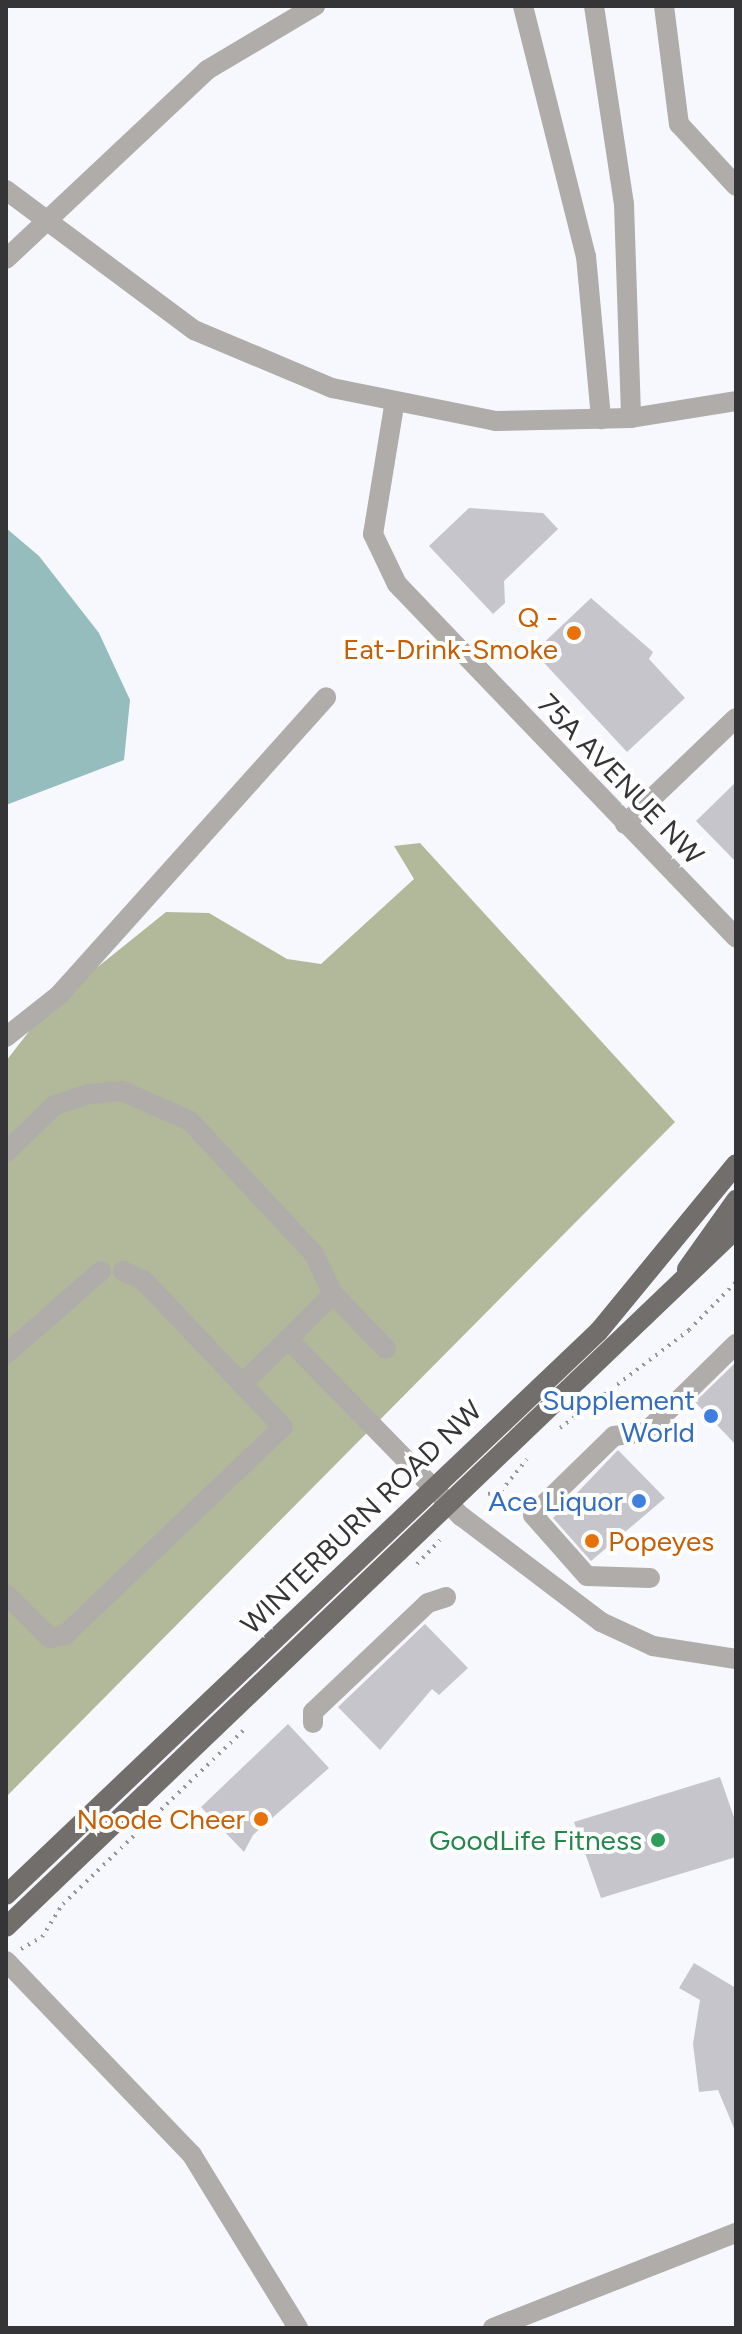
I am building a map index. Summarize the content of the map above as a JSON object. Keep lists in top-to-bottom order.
{
  "streets": {
    "main road": ["WINTERBURN ROAD NW"],
    "street": ["75A AVENUE NW"]
  },
  "places": [
    "Q - Eat-Drink-Smoke",
    "Supplement World",
    "Ace Liquor",
    "Popeyes",
    "Noode Cheer",
    "GoodLife Fitness"
  ]
}
